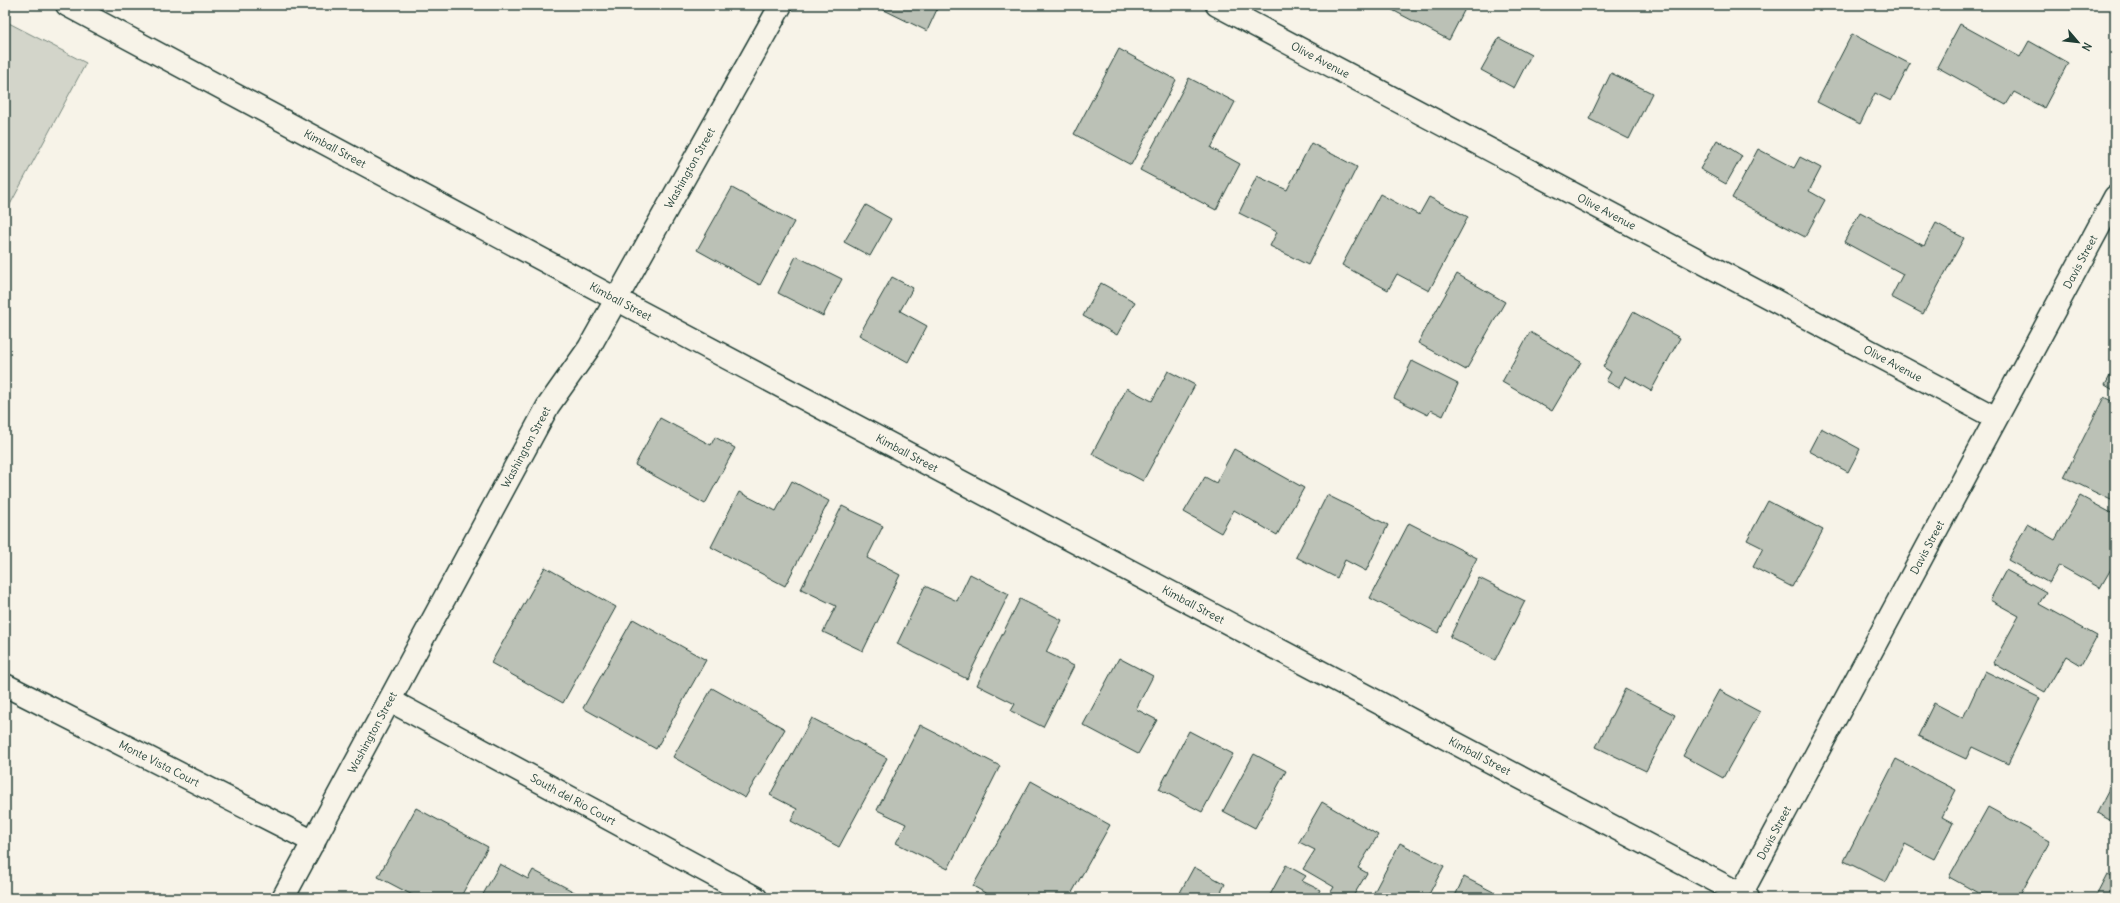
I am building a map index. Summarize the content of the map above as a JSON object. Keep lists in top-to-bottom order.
{
  "streets": {
    "street": [
      "Olive Avenue",
      "Kimball Street",
      "Washington Street",
      "Davis Street",
      "Monte Vista Court",
      "South del Rio Court"
    ]
  },
  "crossings": [
    ["Olive Avenue", "Davis Street"],
    ["Kimball Street", "Washington Street"],
    ["Kimball Street", "Davis Street"],
    ["Washington Street", "Monte Vista Court"],
    ["Washington Street", "South del Rio Court"]
  ],
  "north": "bottom right"
}
